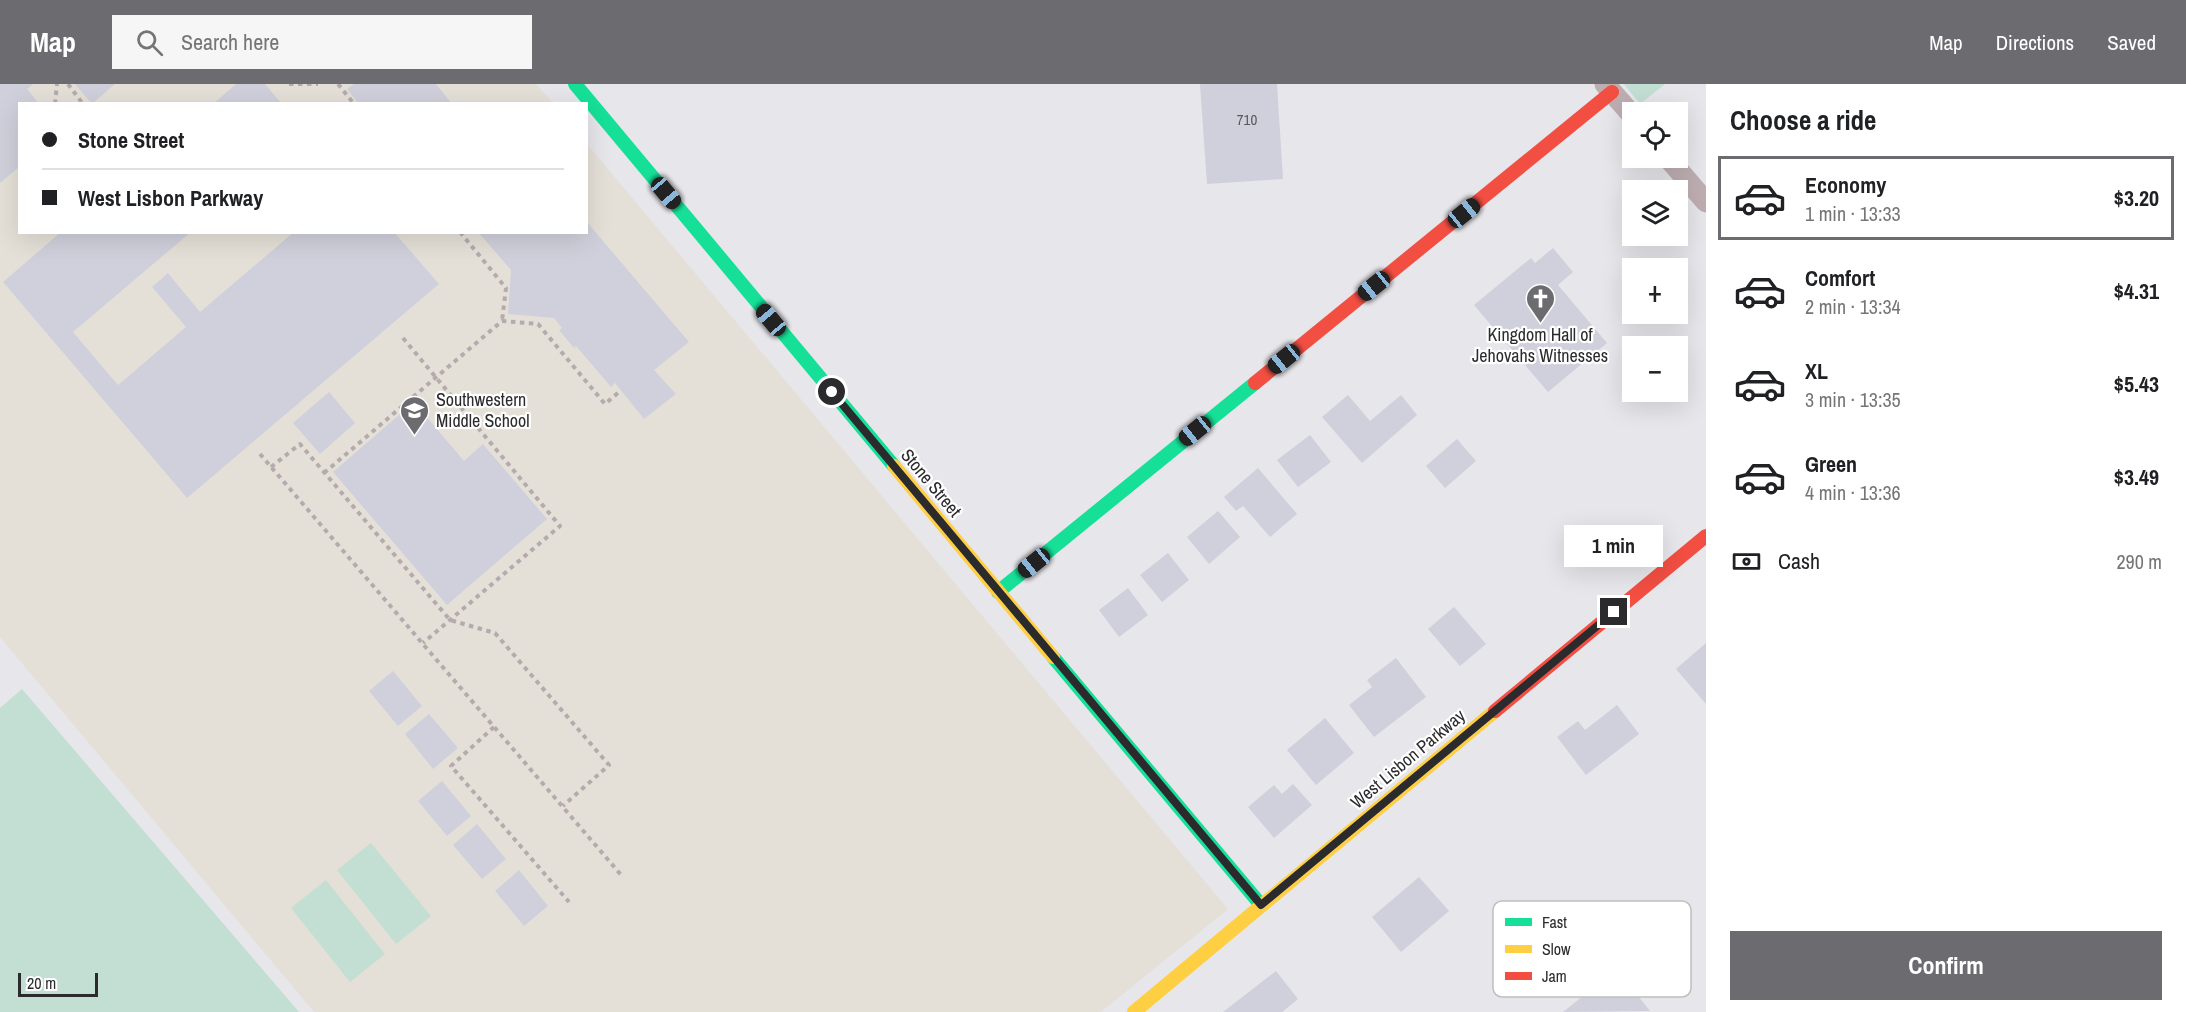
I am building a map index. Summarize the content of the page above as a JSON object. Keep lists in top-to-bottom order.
{
  "streets": {
    "street": ["Stone Street", "West Lisbon Parkway"]
  },
  "crossings": [
    ["Stone Street", "West Lisbon Parkway"]
  ],
  "places": {
    "church": ["Kingdom Hall of Jehovahs Witnesses"],
    "school or university": ["Southwestern Middle School"]
  },
  "house_numbers": ["710"],
  "legend": ["Fast", "Slow", "Jam"],
  "scale_bar": "20 m",
  "page": {
    "header": "Map",
    "search": "Search here",
    "nav": ["Map", "Directions", "Saved"],
    "heading": "Choose a ride",
    "map_buttons": ["+", "−"],
    "banner": ["Stone Street", "West Lisbon Parkway"],
    "list": [
      {
        "name": "Economy",
        "note": "1 min · 13:33",
        "value": "$3.20"
      },
      {
        "name": "Comfort",
        "note": "2 min · 13:34",
        "value": "$4.31"
      },
      {
        "name": "XL",
        "note": "3 min · 13:35",
        "value": "$5.43"
      },
      {
        "name": "Green",
        "note": "4 min · 13:36",
        "value": "$3.49"
      }
    ],
    "bubble": "1 min",
    "pay": ["Cash", "290 m"],
    "buttons": "Confirm",
    "scale": "20 m"
  }
}
